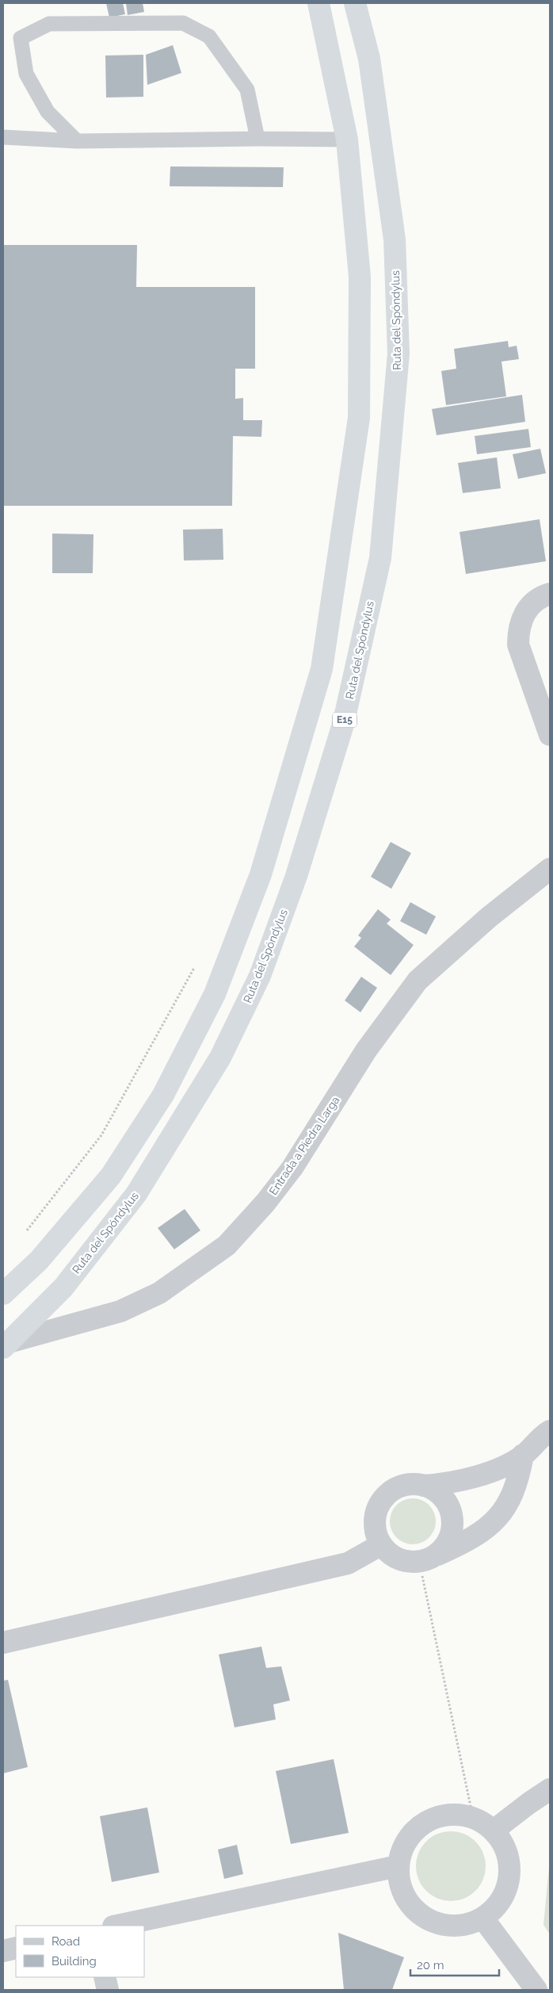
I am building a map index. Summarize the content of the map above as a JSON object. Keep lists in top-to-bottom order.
{
  "streets": {
    "highway": ["Ruta del Spóndylus", "E15"],
    "street": ["Entrada a Piedra Larga"]
  },
  "crossings": [
    ["Ruta del Spóndylus", "Entrada a Piedra Larga"]
  ],
  "legend": ["Road", "Building"],
  "scale_bar": "20 m"
}
